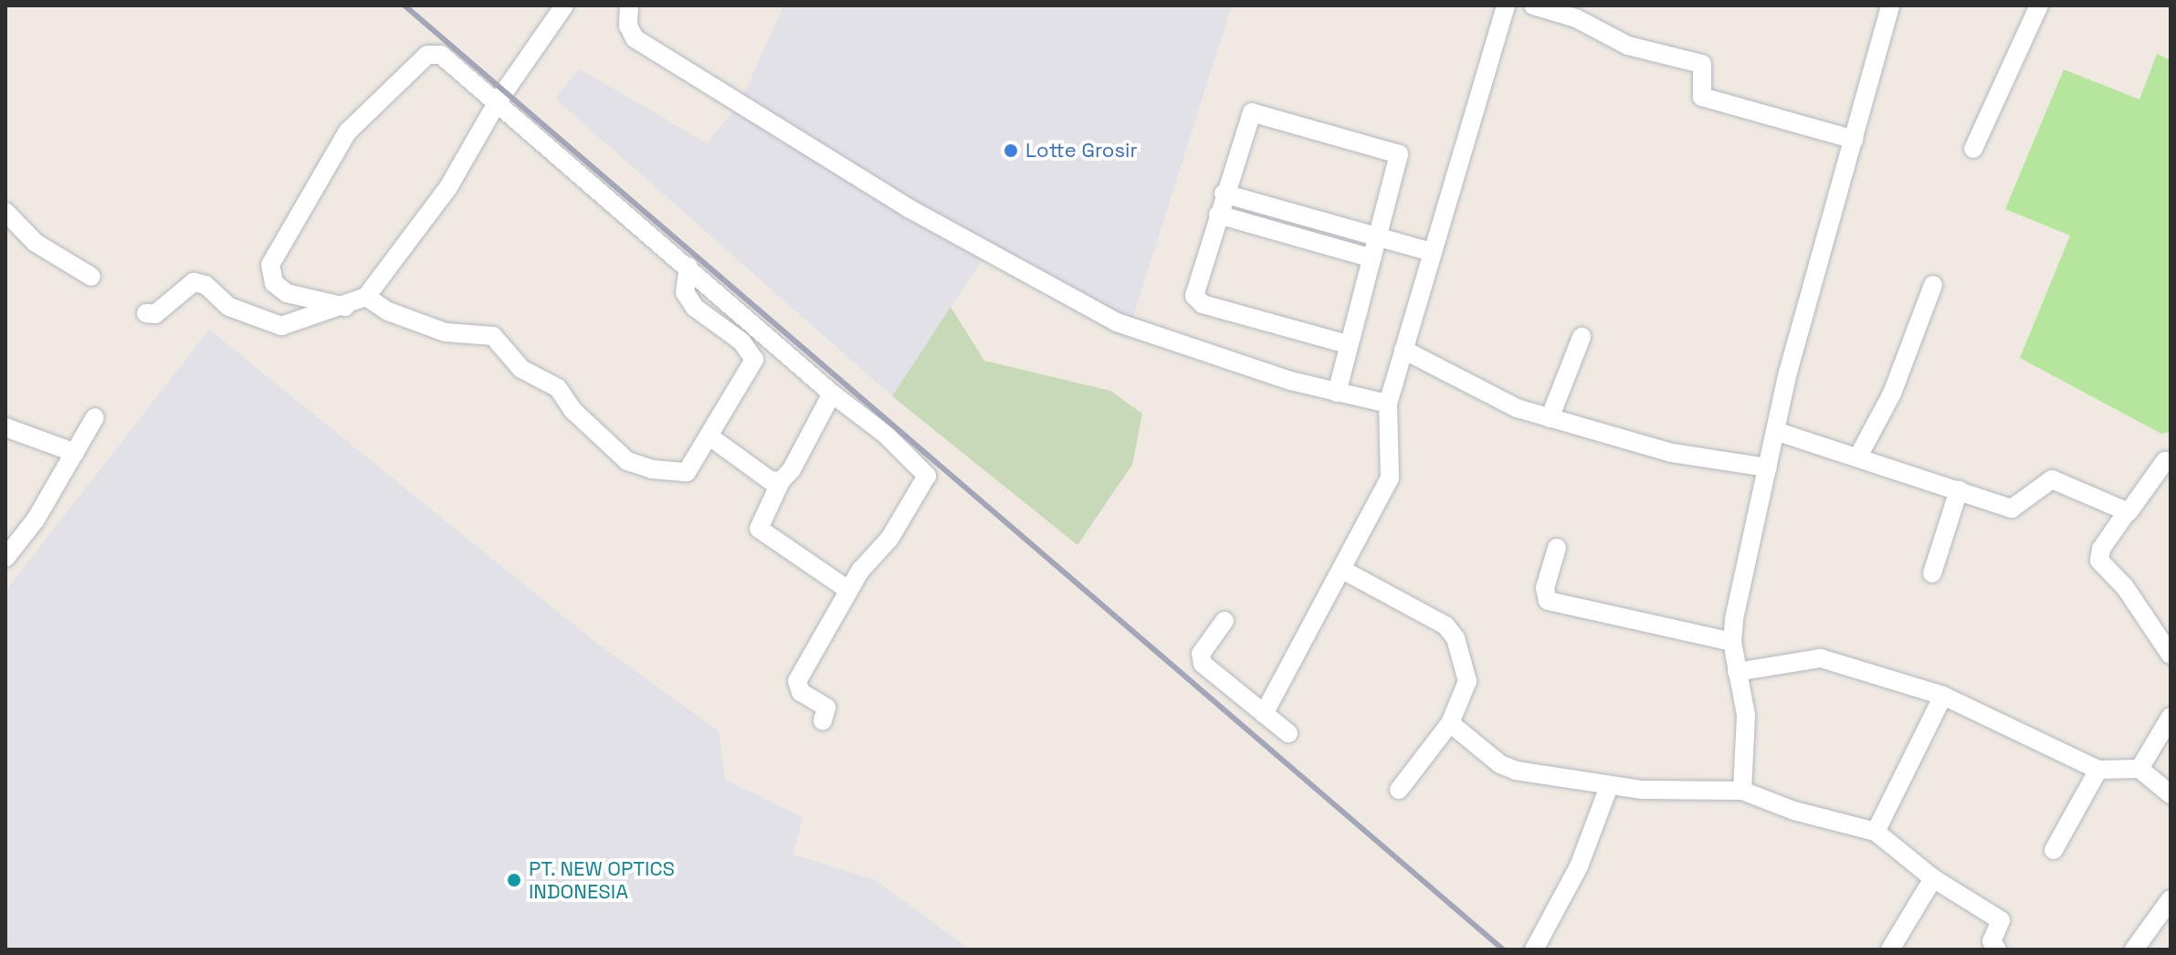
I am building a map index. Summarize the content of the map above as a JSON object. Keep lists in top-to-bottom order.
{
  "places": ["Lotte Grosir", "PT. NEW OPTICS INDONESIA"]
}
